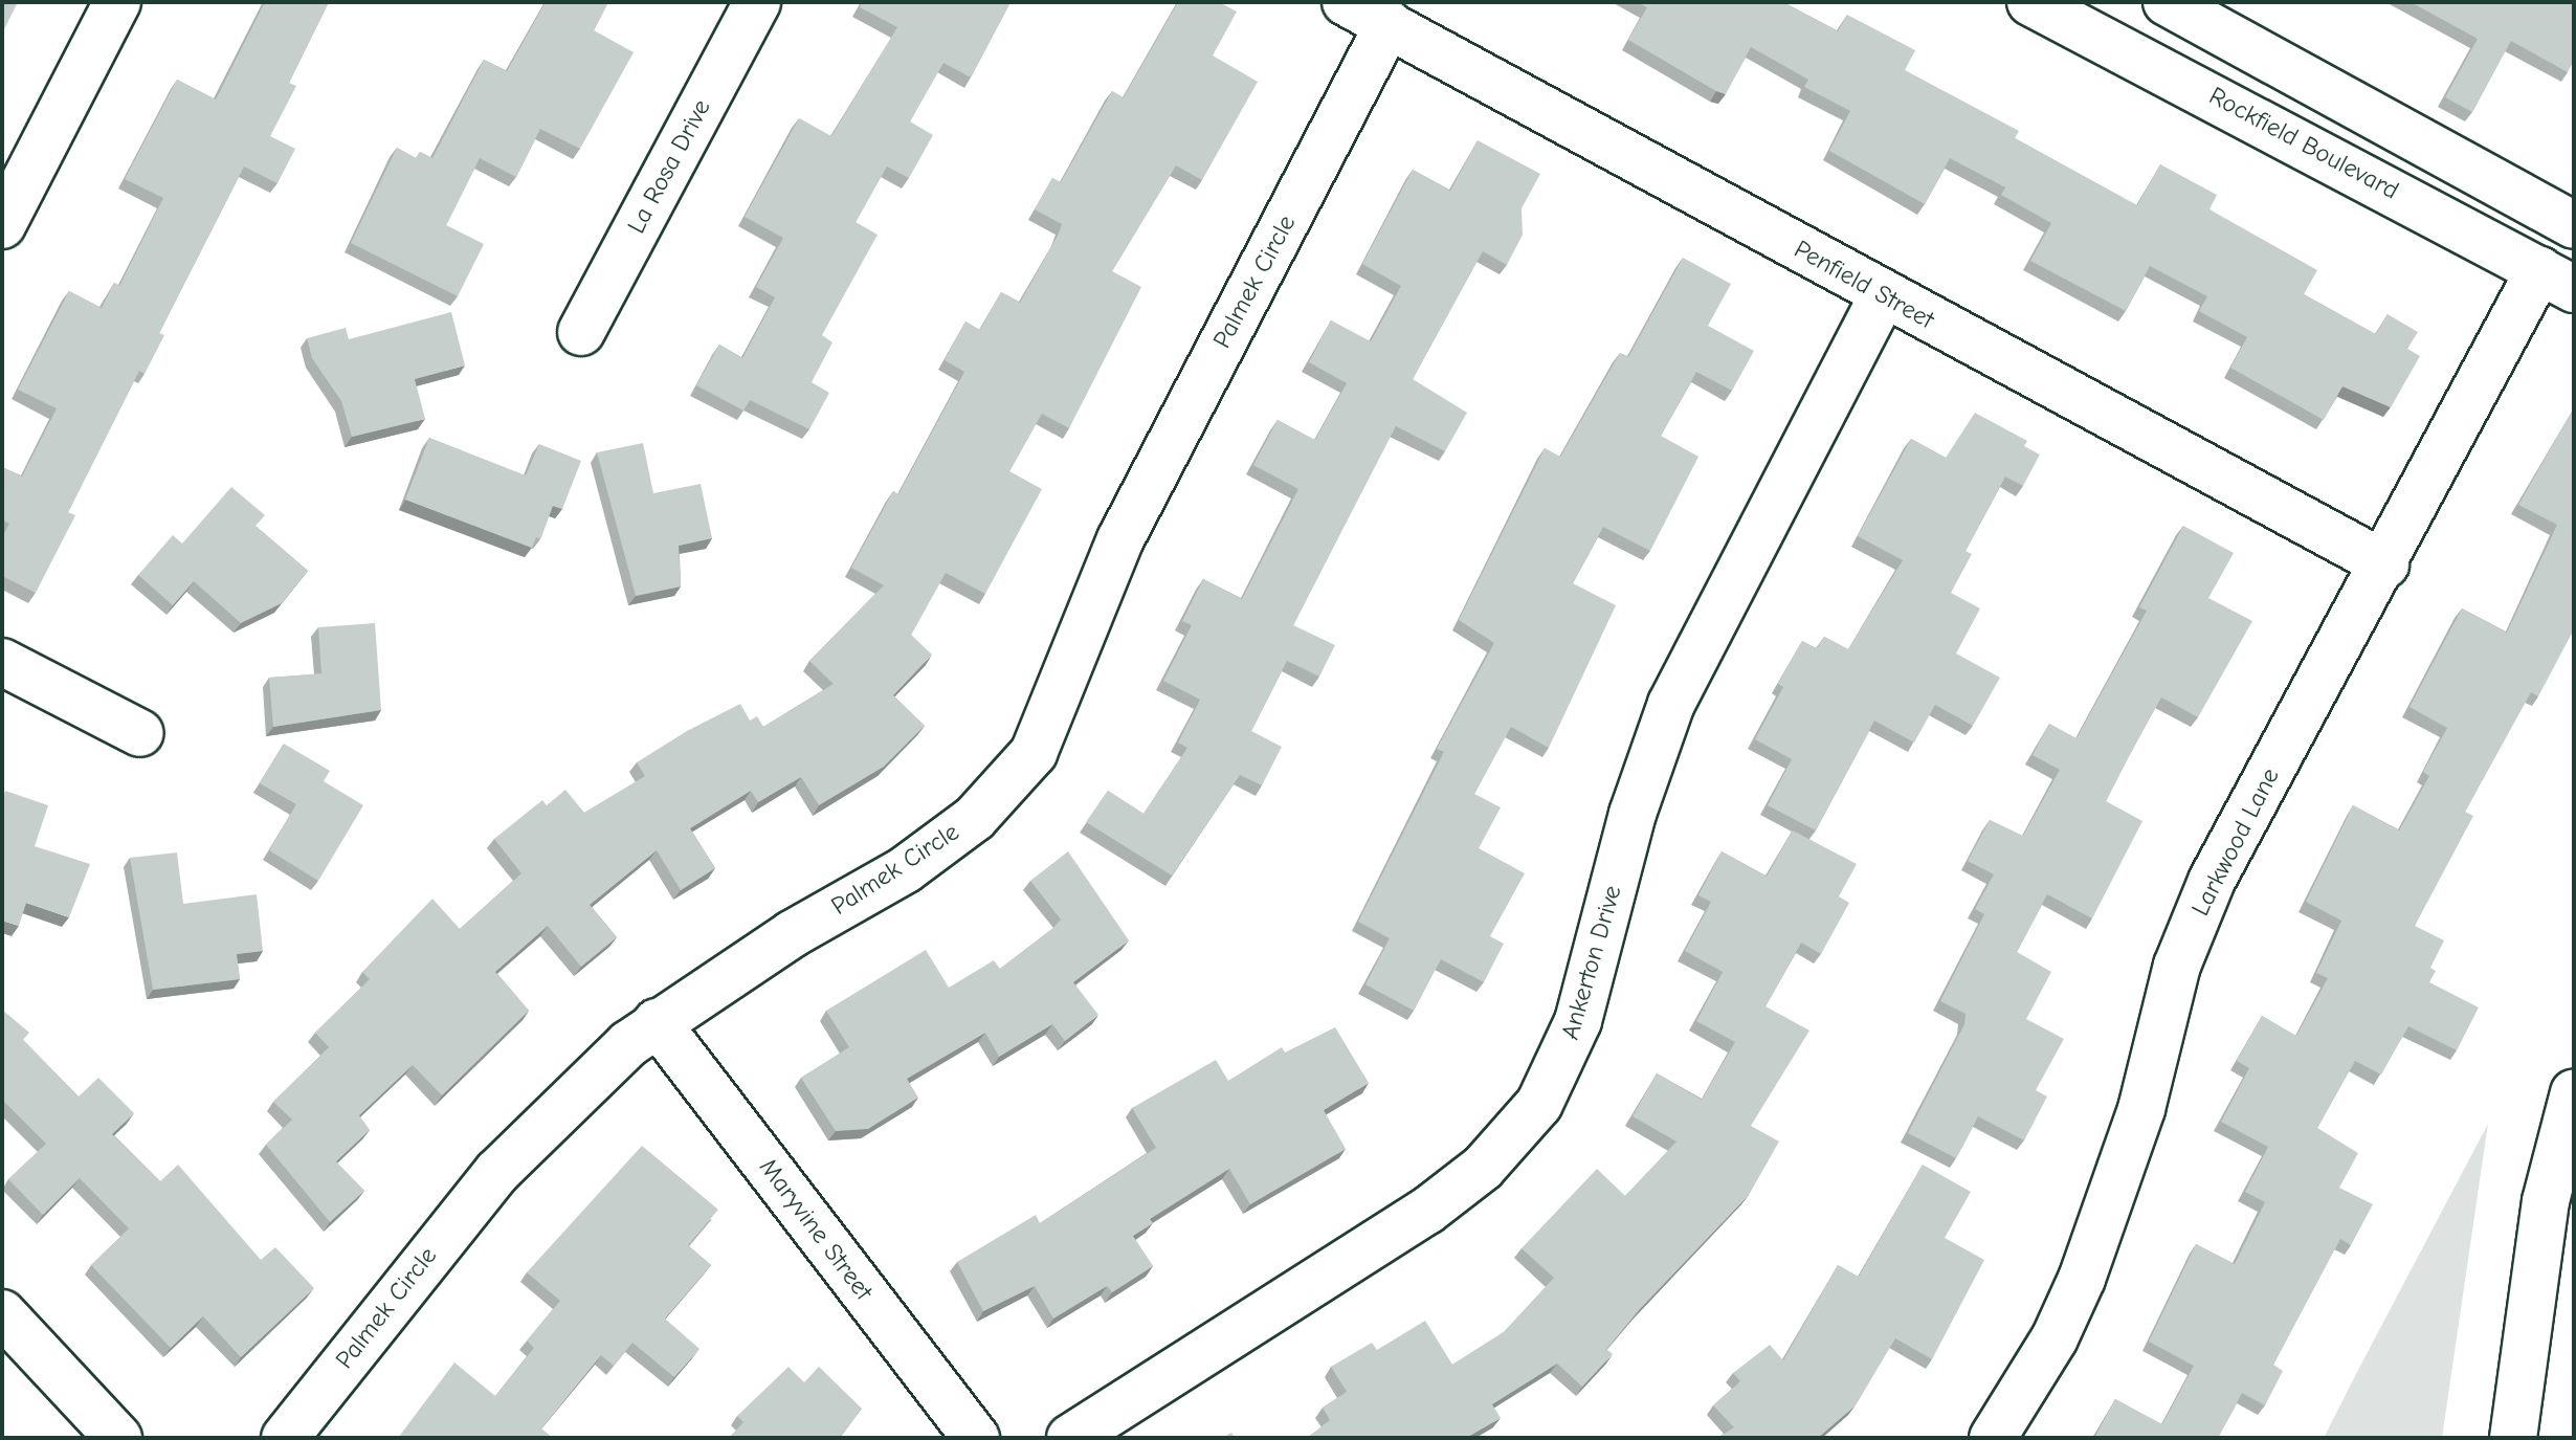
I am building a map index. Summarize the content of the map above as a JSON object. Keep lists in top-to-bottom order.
{
  "streets": {
    "street": [
      "Rockfield Boulevard",
      "La Rosa Drive",
      "Palmek Circle",
      "Penfield Street",
      "Larkwood Lane",
      "Ankerton Drive",
      "Maryvine Street"
    ]
  },
  "crossings": [
    ["Rockfield Boulevard", "Larkwood Lane"],
    ["Palmek Circle", "Penfield Street"],
    ["Palmek Circle", "Maryvine Street"],
    ["Penfield Street", "Larkwood Lane"],
    ["Penfield Street", "Ankerton Drive"]
  ]
}
